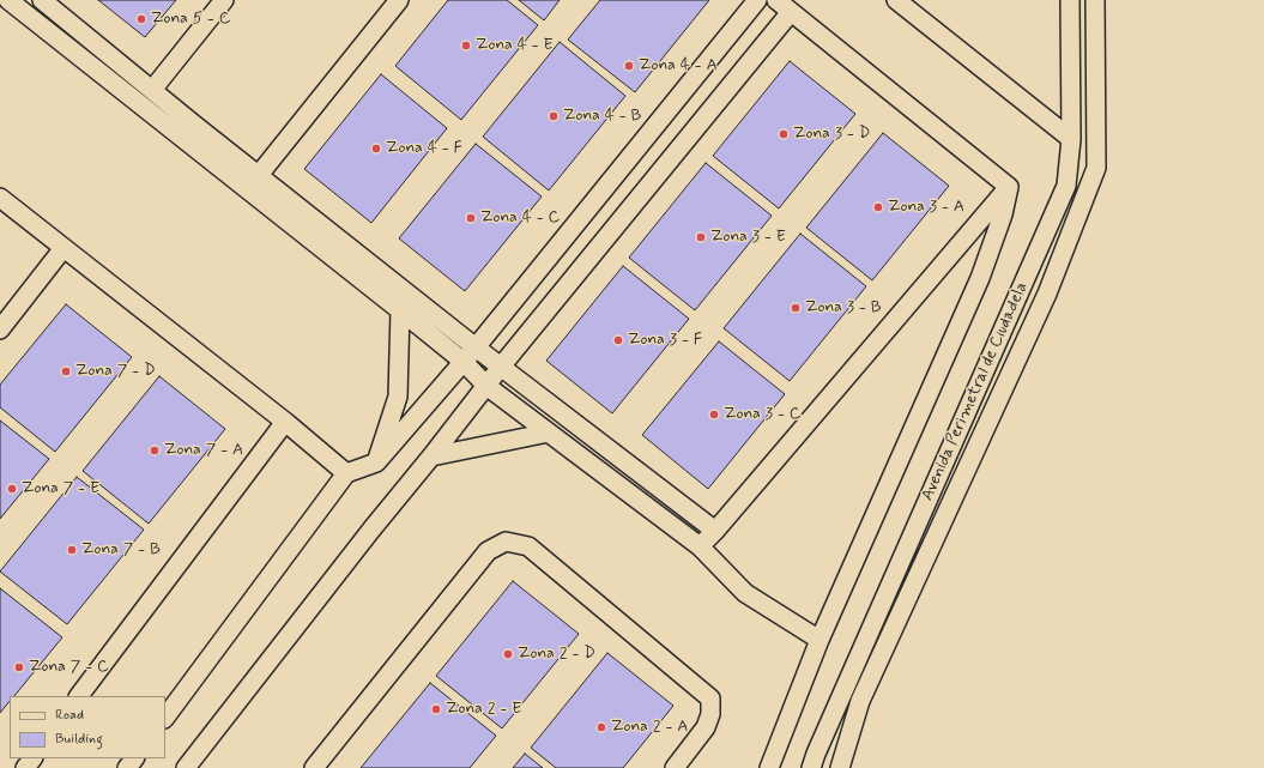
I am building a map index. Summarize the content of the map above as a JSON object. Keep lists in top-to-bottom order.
{
  "streets": {
    "street": ["Avenida Perimetral de Ciudadela"]
  },
  "places": [
    "Zona 5 - C",
    "Zona 4 - E",
    "Zona 4 - A",
    "Zona 4 - B",
    "Zona 3 - D",
    "Zona 4 - F",
    "Zona 3 - A",
    "Zona 4 - C",
    "Zona 3 - E",
    "Zona 3 - B",
    "Zona 3 - F",
    "Zona 7 - D",
    "Zona 3 - C",
    "Zona 7 - A",
    "Zona 7 - E",
    "Zona 7 - B",
    "Zona 2 - D",
    "Zona 7 - C",
    "Zona 2 - E",
    "Zona 2 - A"
  ],
  "legend": ["Road", "Building"]
}
